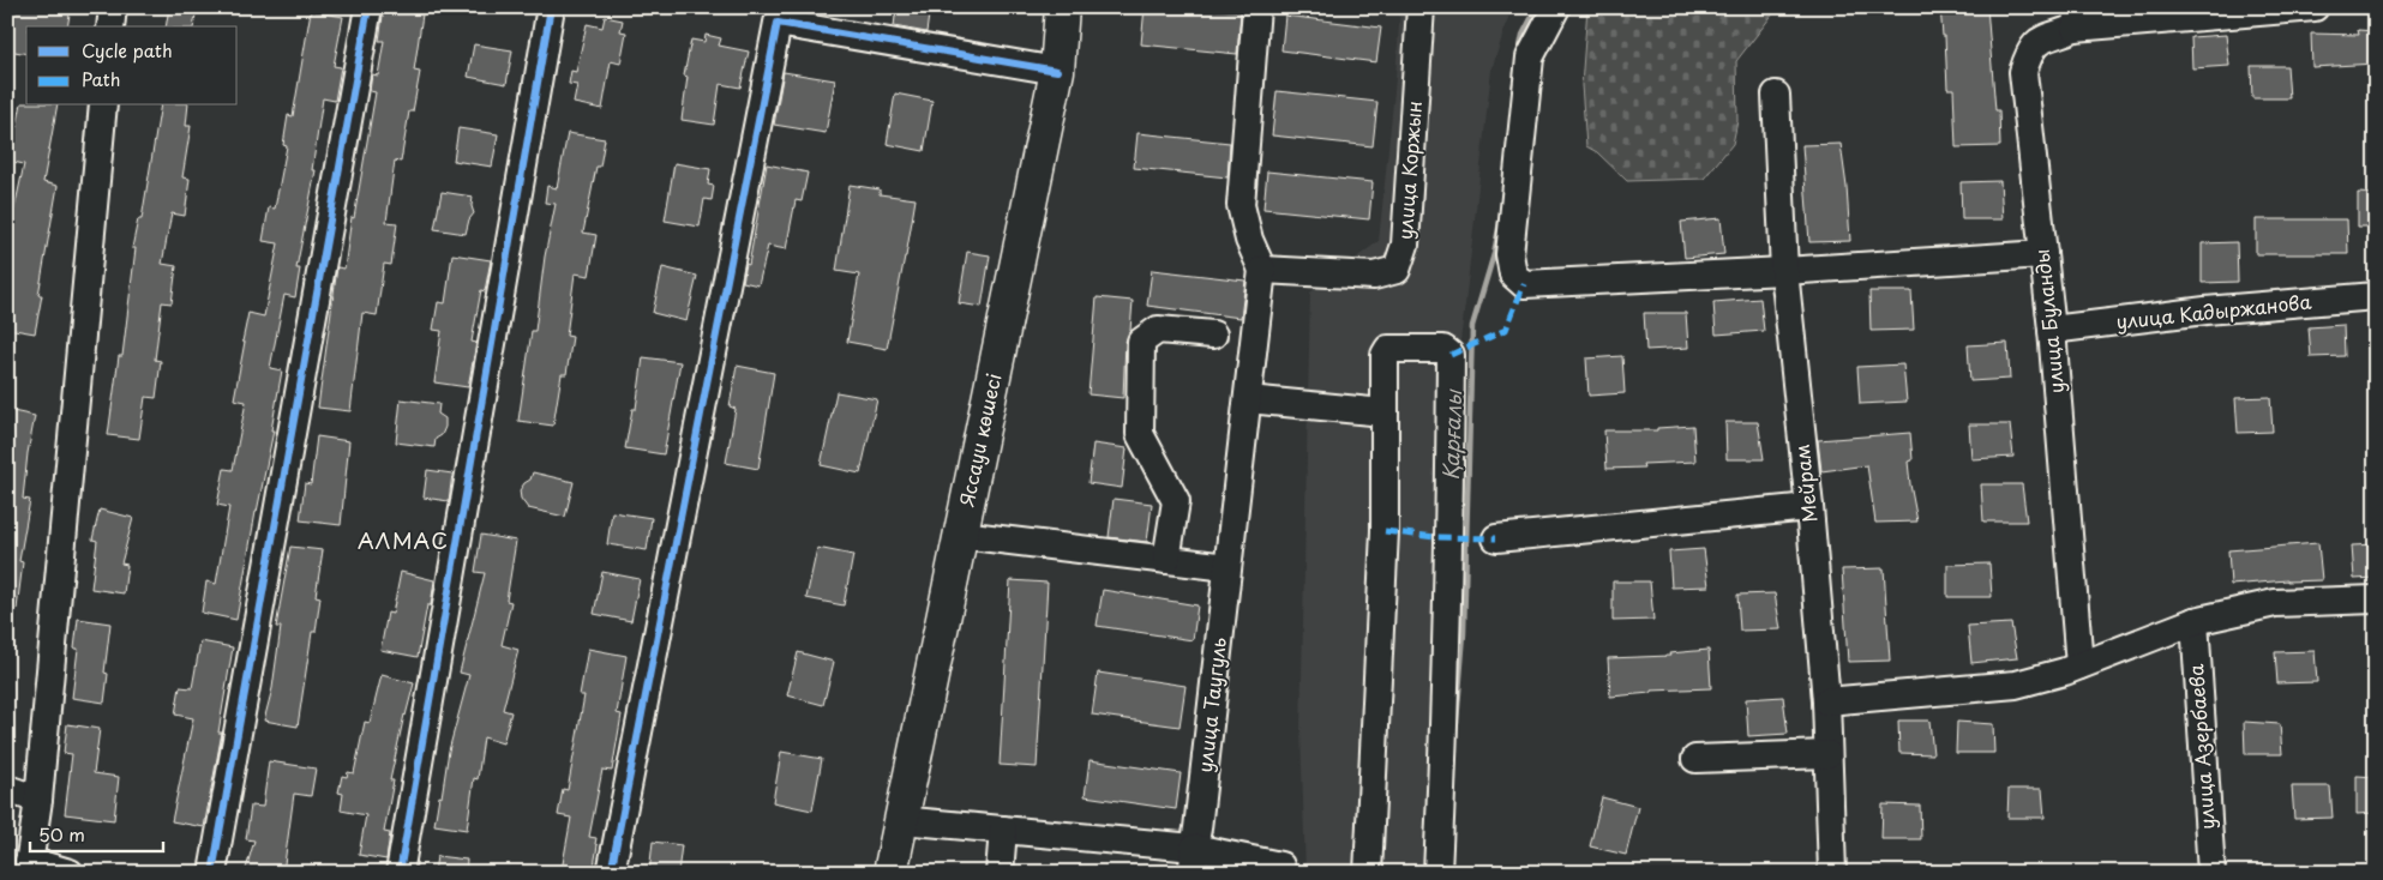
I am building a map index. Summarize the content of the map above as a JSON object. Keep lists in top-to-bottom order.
{
  "streets": {
    "main road": ["Яссауи көшесі"],
    "street": [
      "улица Коржын",
      "улица Кадыржанова",
      "улица Буланды",
      "Мейрам",
      "улица Таугуль",
      "улица Азербаева"
    ]
  },
  "crossings": [
    ["улица Коржын", "улица Таугуль"],
    ["улица Кадыржанова", "улица Буланды"]
  ],
  "districts": ["АЛМАС"],
  "water": ["Қарғалы"],
  "legend": ["Cycle path", "Path"],
  "scale_bar": "50 m"
}
